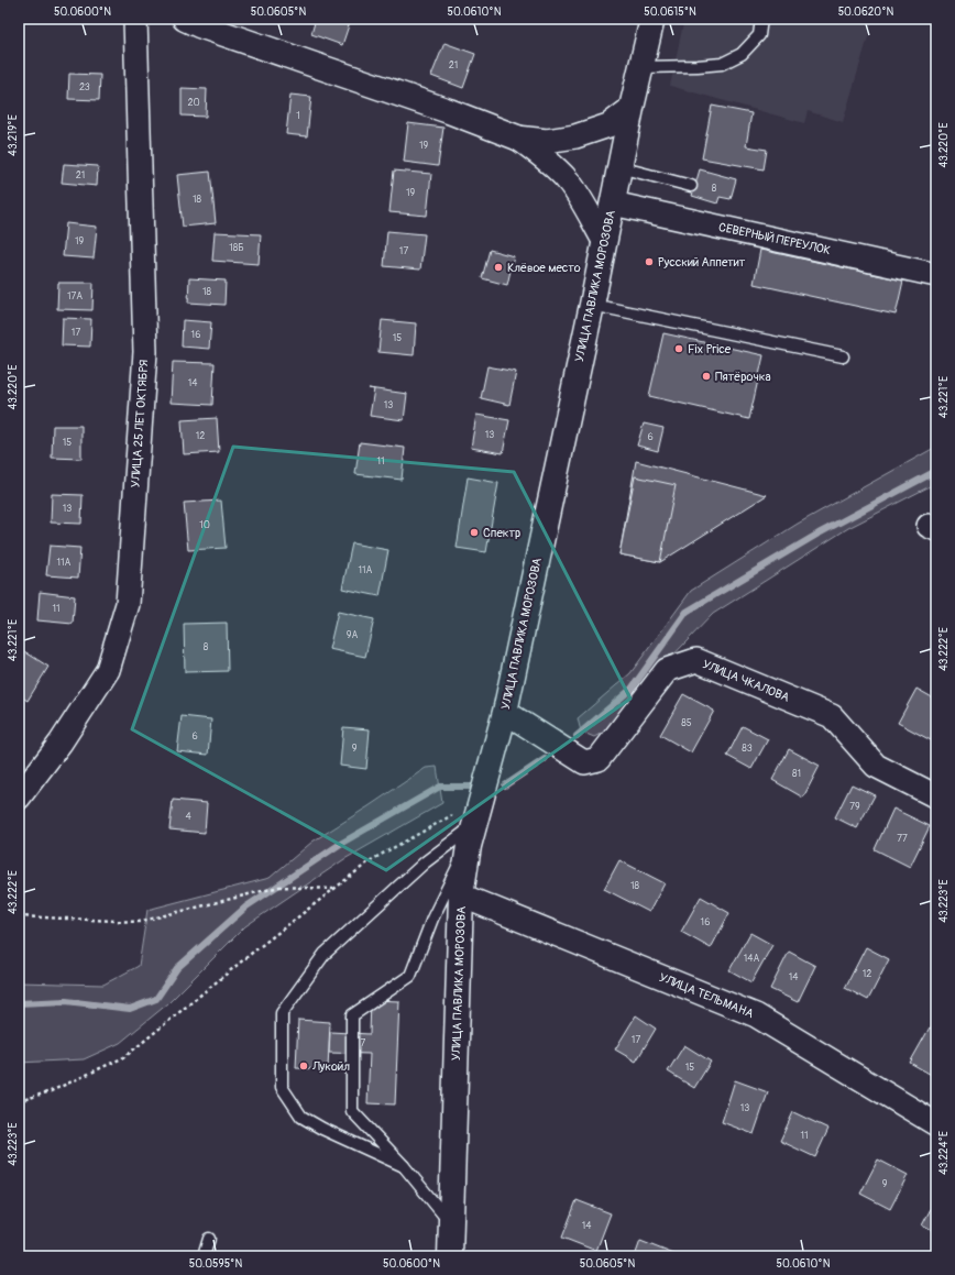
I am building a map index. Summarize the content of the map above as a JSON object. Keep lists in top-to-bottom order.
{
  "streets": {
    "street": [
      "СЕВЕРНЫЙ ПЕРЕУЛОК",
      "УЛИЦА ПАВЛИКА МОРОЗОВА",
      "УЛИЦА 25 ЛЕТ ОКТЯБРЯ",
      "УЛИЦА ЧКАЛОВА",
      "УЛИЦА ТЕЛЬМАНА"
    ]
  },
  "crossings": [
    ["СЕВЕРНЫЙ ПЕРЕУЛОК", "УЛИЦА ПАВЛИКА МОРОЗОВА"],
    ["УЛИЦА ПАВЛИКА МОРОЗОВА", "УЛИЦА ЧКАЛОВА"],
    ["УЛИЦА ПАВЛИКА МОРОЗОВА", "УЛИЦА ТЕЛЬМАНА"]
  ],
  "places": [
    "Русский Аппетит",
    "Клёвое место",
    "Fix Price",
    "Пятёрочка",
    "Спектр",
    "Лукойл"
  ],
  "house_numbers": [
    "21",
    "23",
    "20",
    "1",
    "19",
    "21",
    "8",
    "19",
    "18",
    "19",
    "18Б",
    "17",
    "18",
    "17А",
    "17",
    "16",
    "15",
    "14",
    "13",
    "13",
    "12",
    "6",
    "15",
    "11",
    "13",
    "10",
    "11А",
    "11А",
    "11",
    "9А",
    "8",
    "85",
    "6",
    "9",
    "83",
    "81",
    "79",
    "4",
    "77",
    "18",
    "16",
    "14А",
    "12",
    "14",
    "17",
    "7",
    "15",
    "13",
    "11",
    "9",
    "14"
  ],
  "coordinates": [
    "50.0600°N",
    "50.0605°N",
    "50.0610°N",
    "50.0615°N",
    "50.0620°N",
    "43.219°E",
    "43.220°E",
    "43.221°E",
    "43.222°E",
    "43.223°E",
    "43.224°E",
    "50.0595°N"
  ]
}
